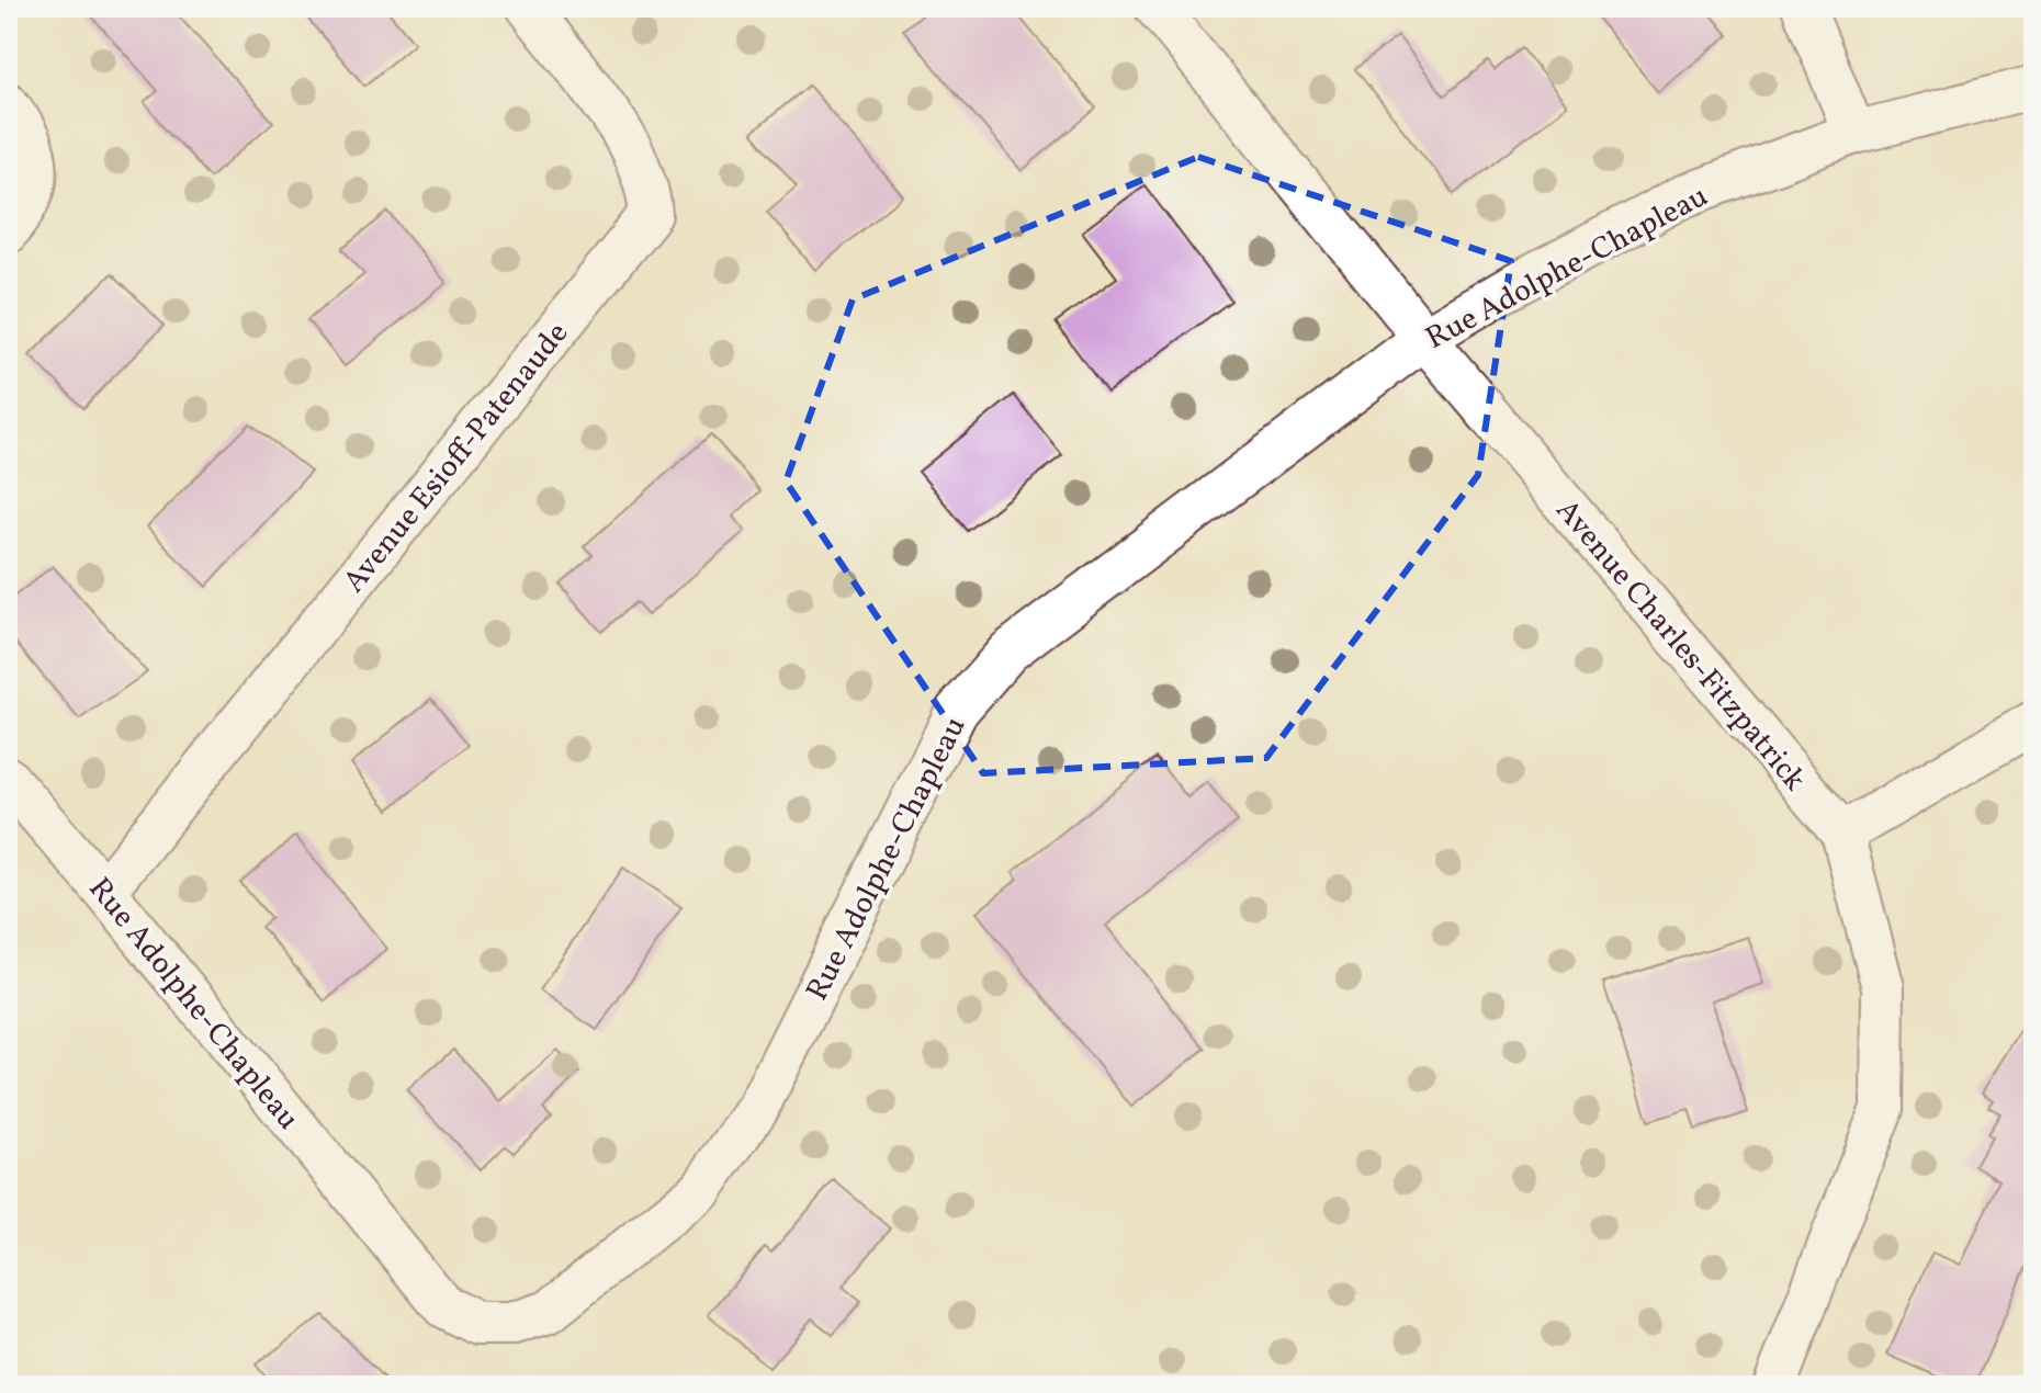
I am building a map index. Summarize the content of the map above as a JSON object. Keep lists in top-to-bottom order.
{
  "streets": {
    "street": ["Rue Adolphe-Chapleau", "Avenue Esioff-Patenaude", "Avenue Charles-Fitzpatrick"]
  },
  "crossings": [
    ["Rue Adolphe-Chapleau", "Avenue Esioff-Patenaude"],
    ["Rue Adolphe-Chapleau", "Avenue Charles-Fitzpatrick"]
  ]
}
